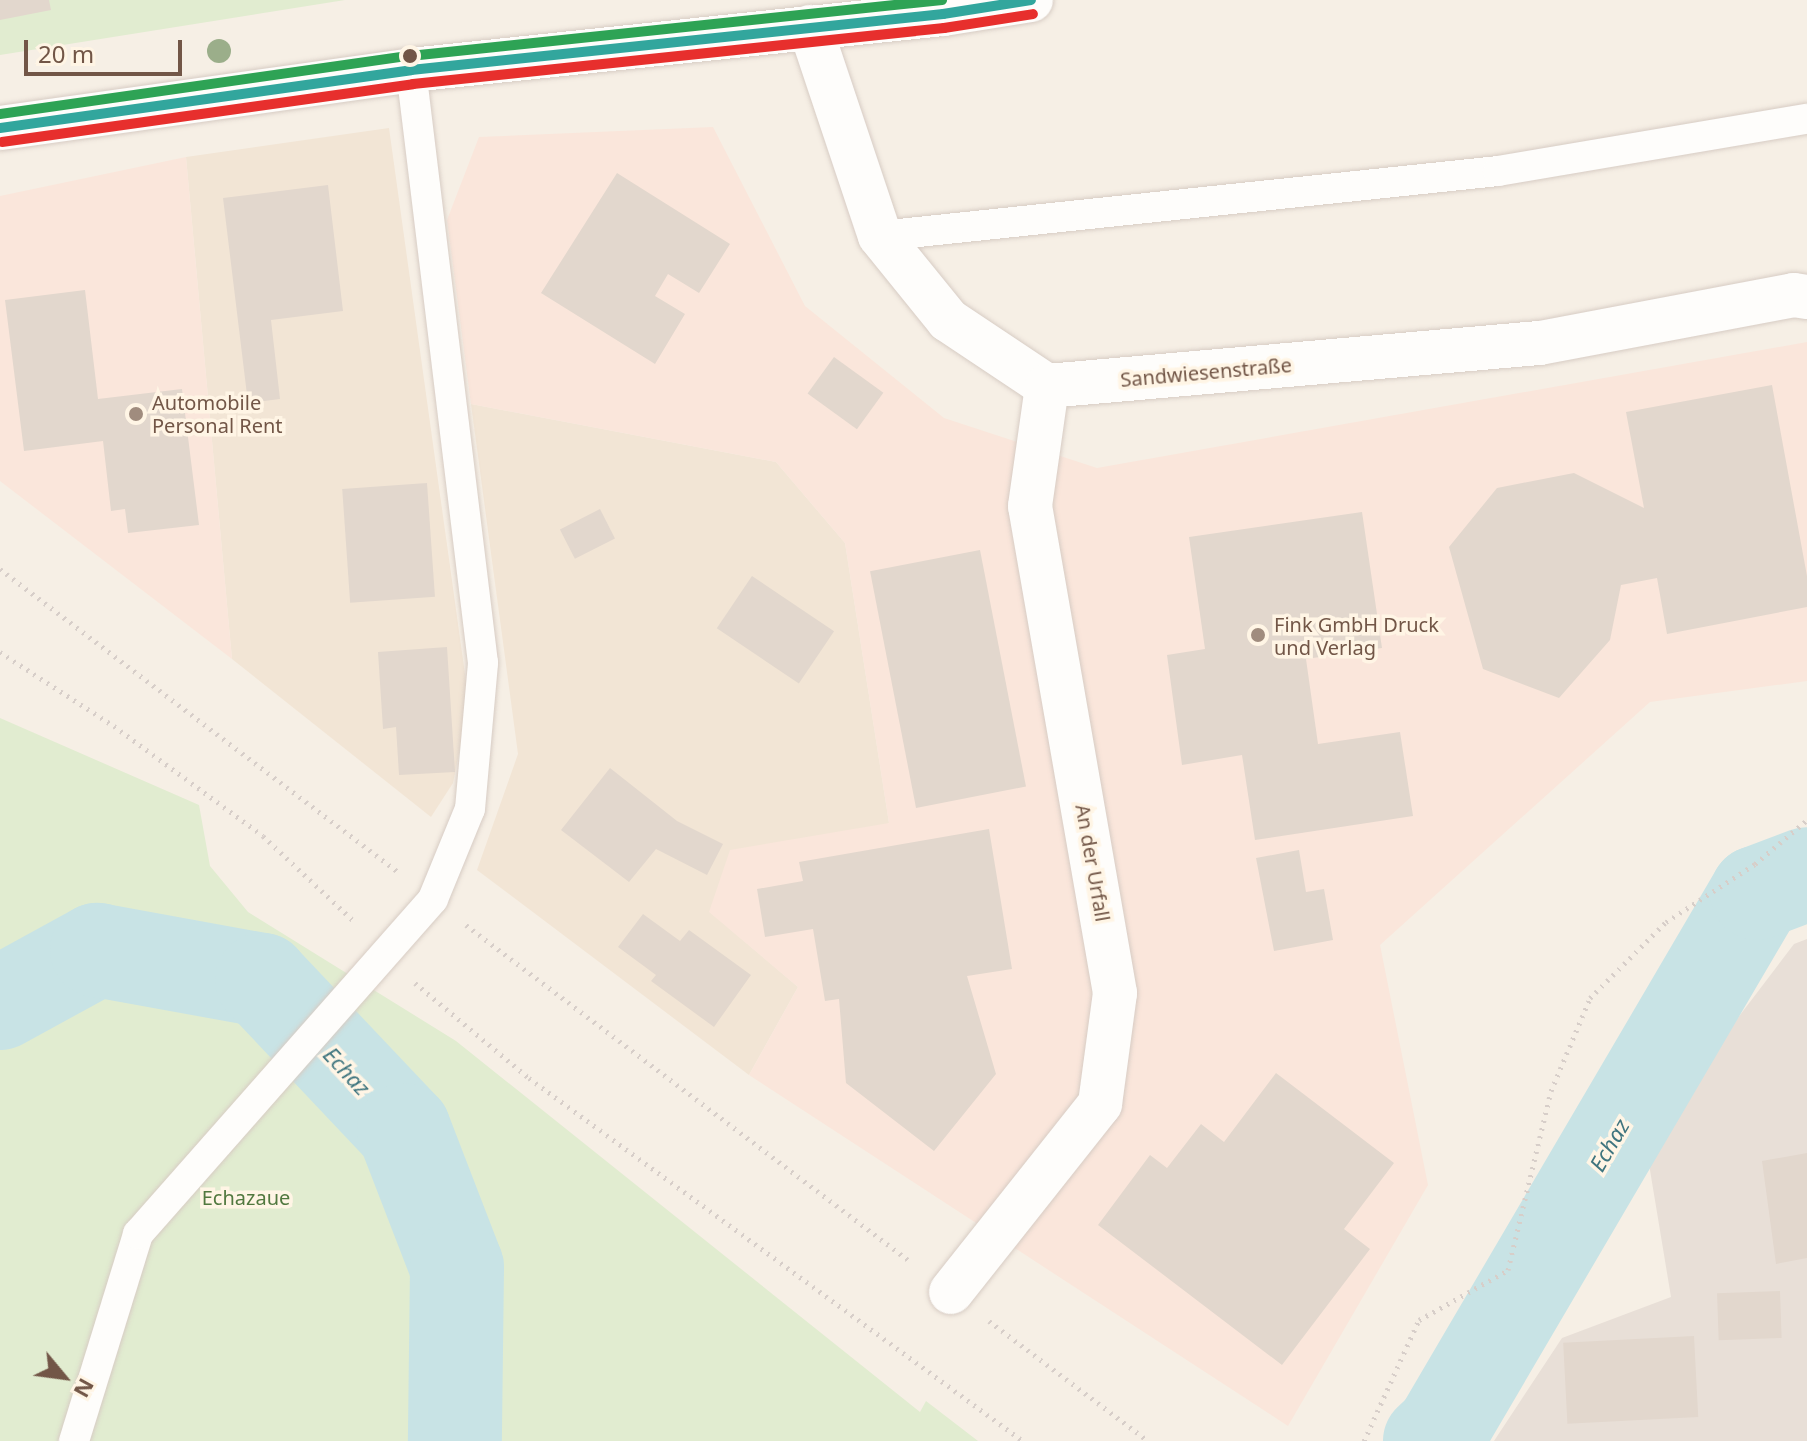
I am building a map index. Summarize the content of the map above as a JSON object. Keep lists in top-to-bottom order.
{
  "streets": {
    "street": ["Sandwiesenstraße", "An der Urfall"]
  },
  "crossings": [
    ["Sandwiesenstraße", "An der Urfall"]
  ],
  "water": ["Echaz"],
  "parks": ["Echazaue"],
  "places": ["Automobile Personal Rent", "Fink GmbH Druck und Verlag"],
  "scale_bar": "20 m",
  "north": "bottom right"
}
